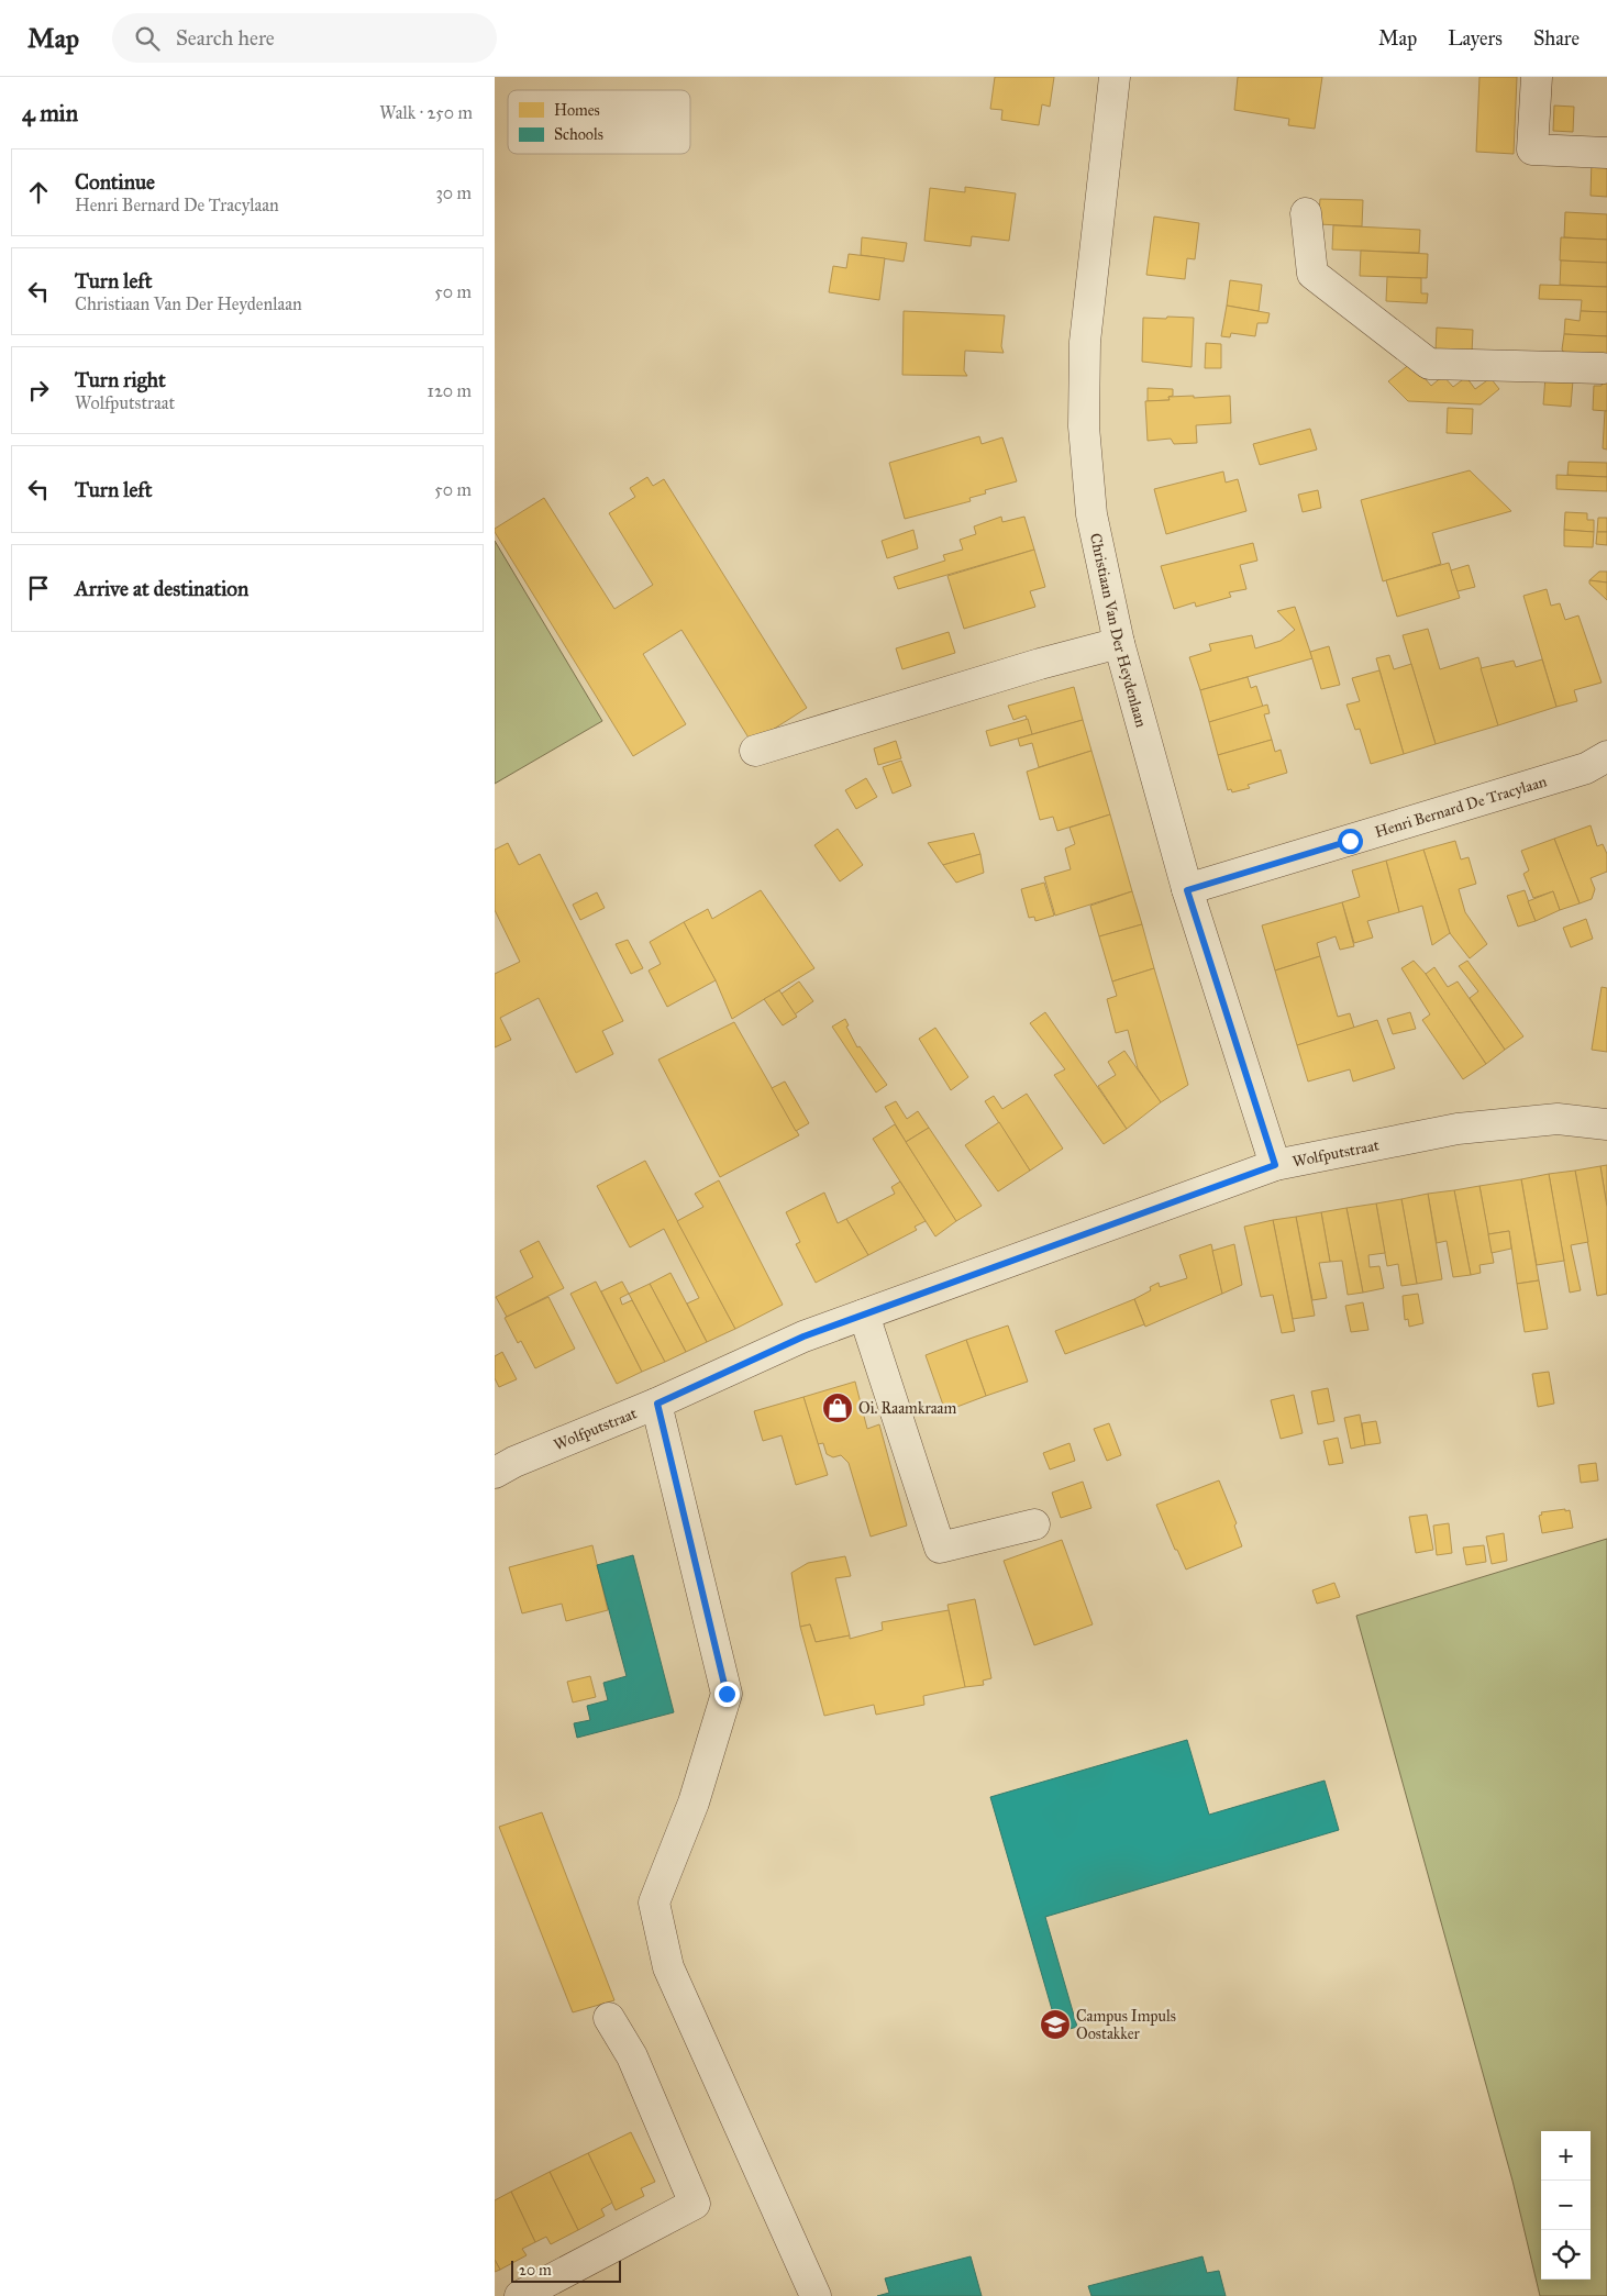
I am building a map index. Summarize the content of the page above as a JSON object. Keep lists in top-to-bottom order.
{
  "streets": {
    "street": ["Christiaan Van Der Heydenlaan", "Henri Bernard De Tracylaan", "Wolfputstraat"]
  },
  "crossings": [
    ["Christiaan Van Der Heydenlaan", "Henri Bernard De Tracylaan"],
    ["Christiaan Van Der Heydenlaan", "Wolfputstraat"]
  ],
  "places": {
    "shop": ["Oi. Raamkraam"],
    "school or university": ["Campus Impuls Oostakker"]
  },
  "legend": ["Homes", "Schools"],
  "scale_bar": "20 m",
  "page": {
    "header": "Map",
    "search": "Search here",
    "nav": ["Map", "Layers", "Share"],
    "heading": ["4 min", "Walk · 250 m"],
    "list": [
      ["Continue", "Henri Bernard De Tracylaan", "30 m"],
      ["Turn left", "Christiaan Van Der Heydenlaan", "50 m"],
      ["Turn right", "Wolfputstraat", "120 m"],
      ["Turn left", "50 m"],
      "Arrive at destination"
    ],
    "map_buttons": ["+", "−"],
    "scale": "20 m"
  }
}
